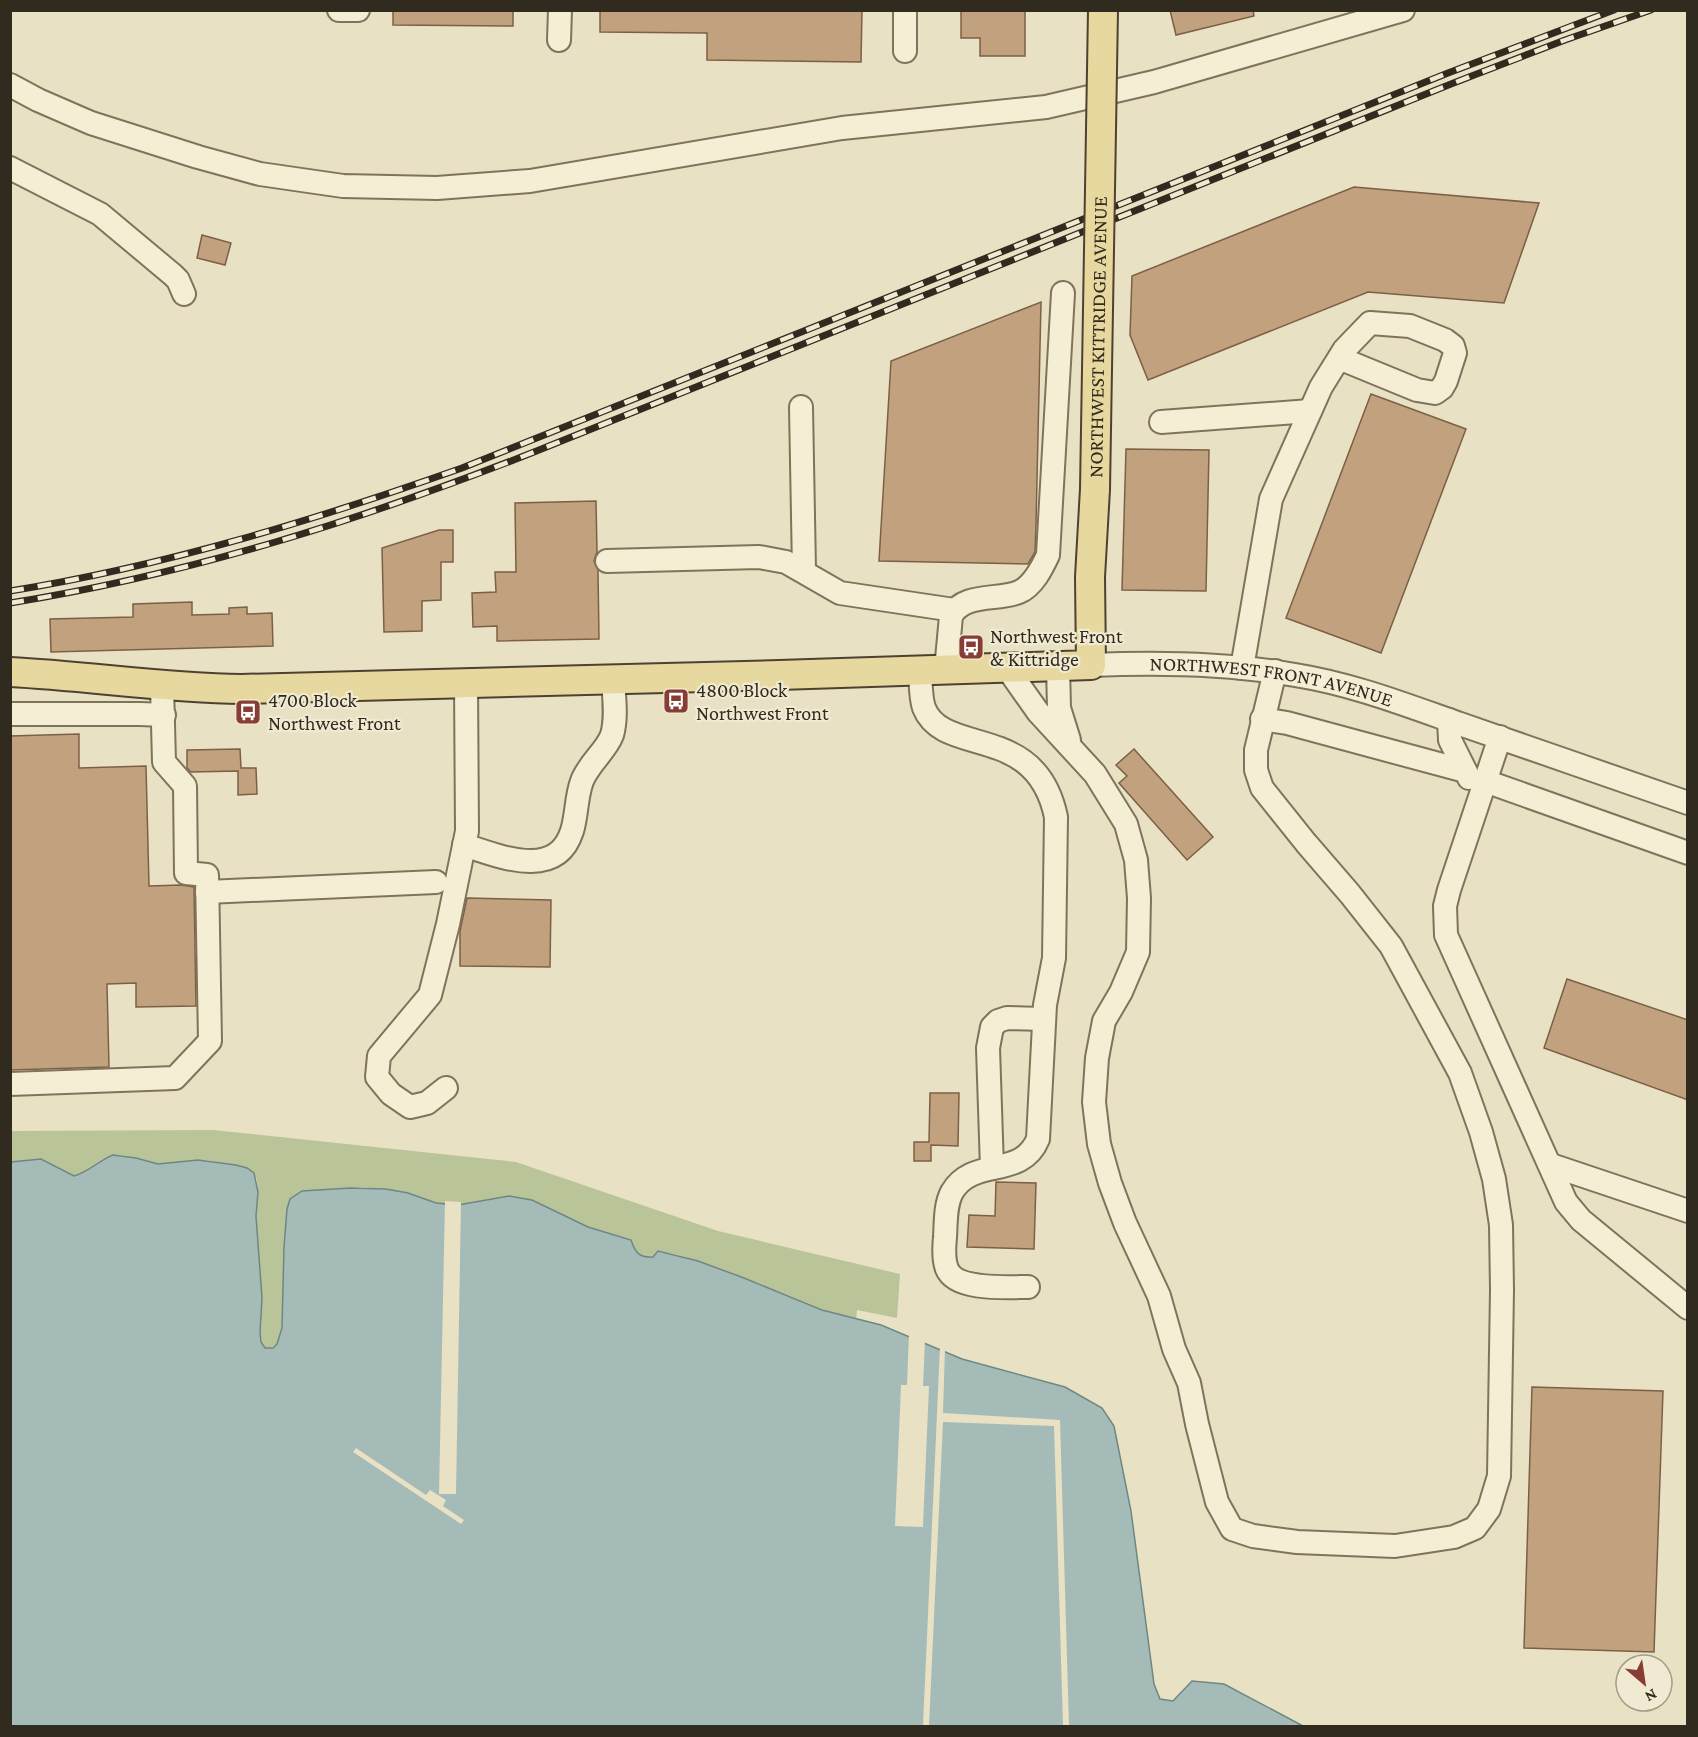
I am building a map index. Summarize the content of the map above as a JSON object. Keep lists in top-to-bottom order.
{
  "streets": {
    "main road": ["NORTHWEST KITTRIDGE AVENUE", "NORTHWEST FRONT AVENUE"]
  },
  "crossings": [
    ["NORTHWEST KITTRIDGE AVENUE", "NORTHWEST FRONT AVENUE"]
  ],
  "places": {
    "bus stop": ["Northwest Front & Kittridge", "4800 Block Northwest Front", "4700 Block Northwest Front"]
  },
  "north": "bottom right"
}
